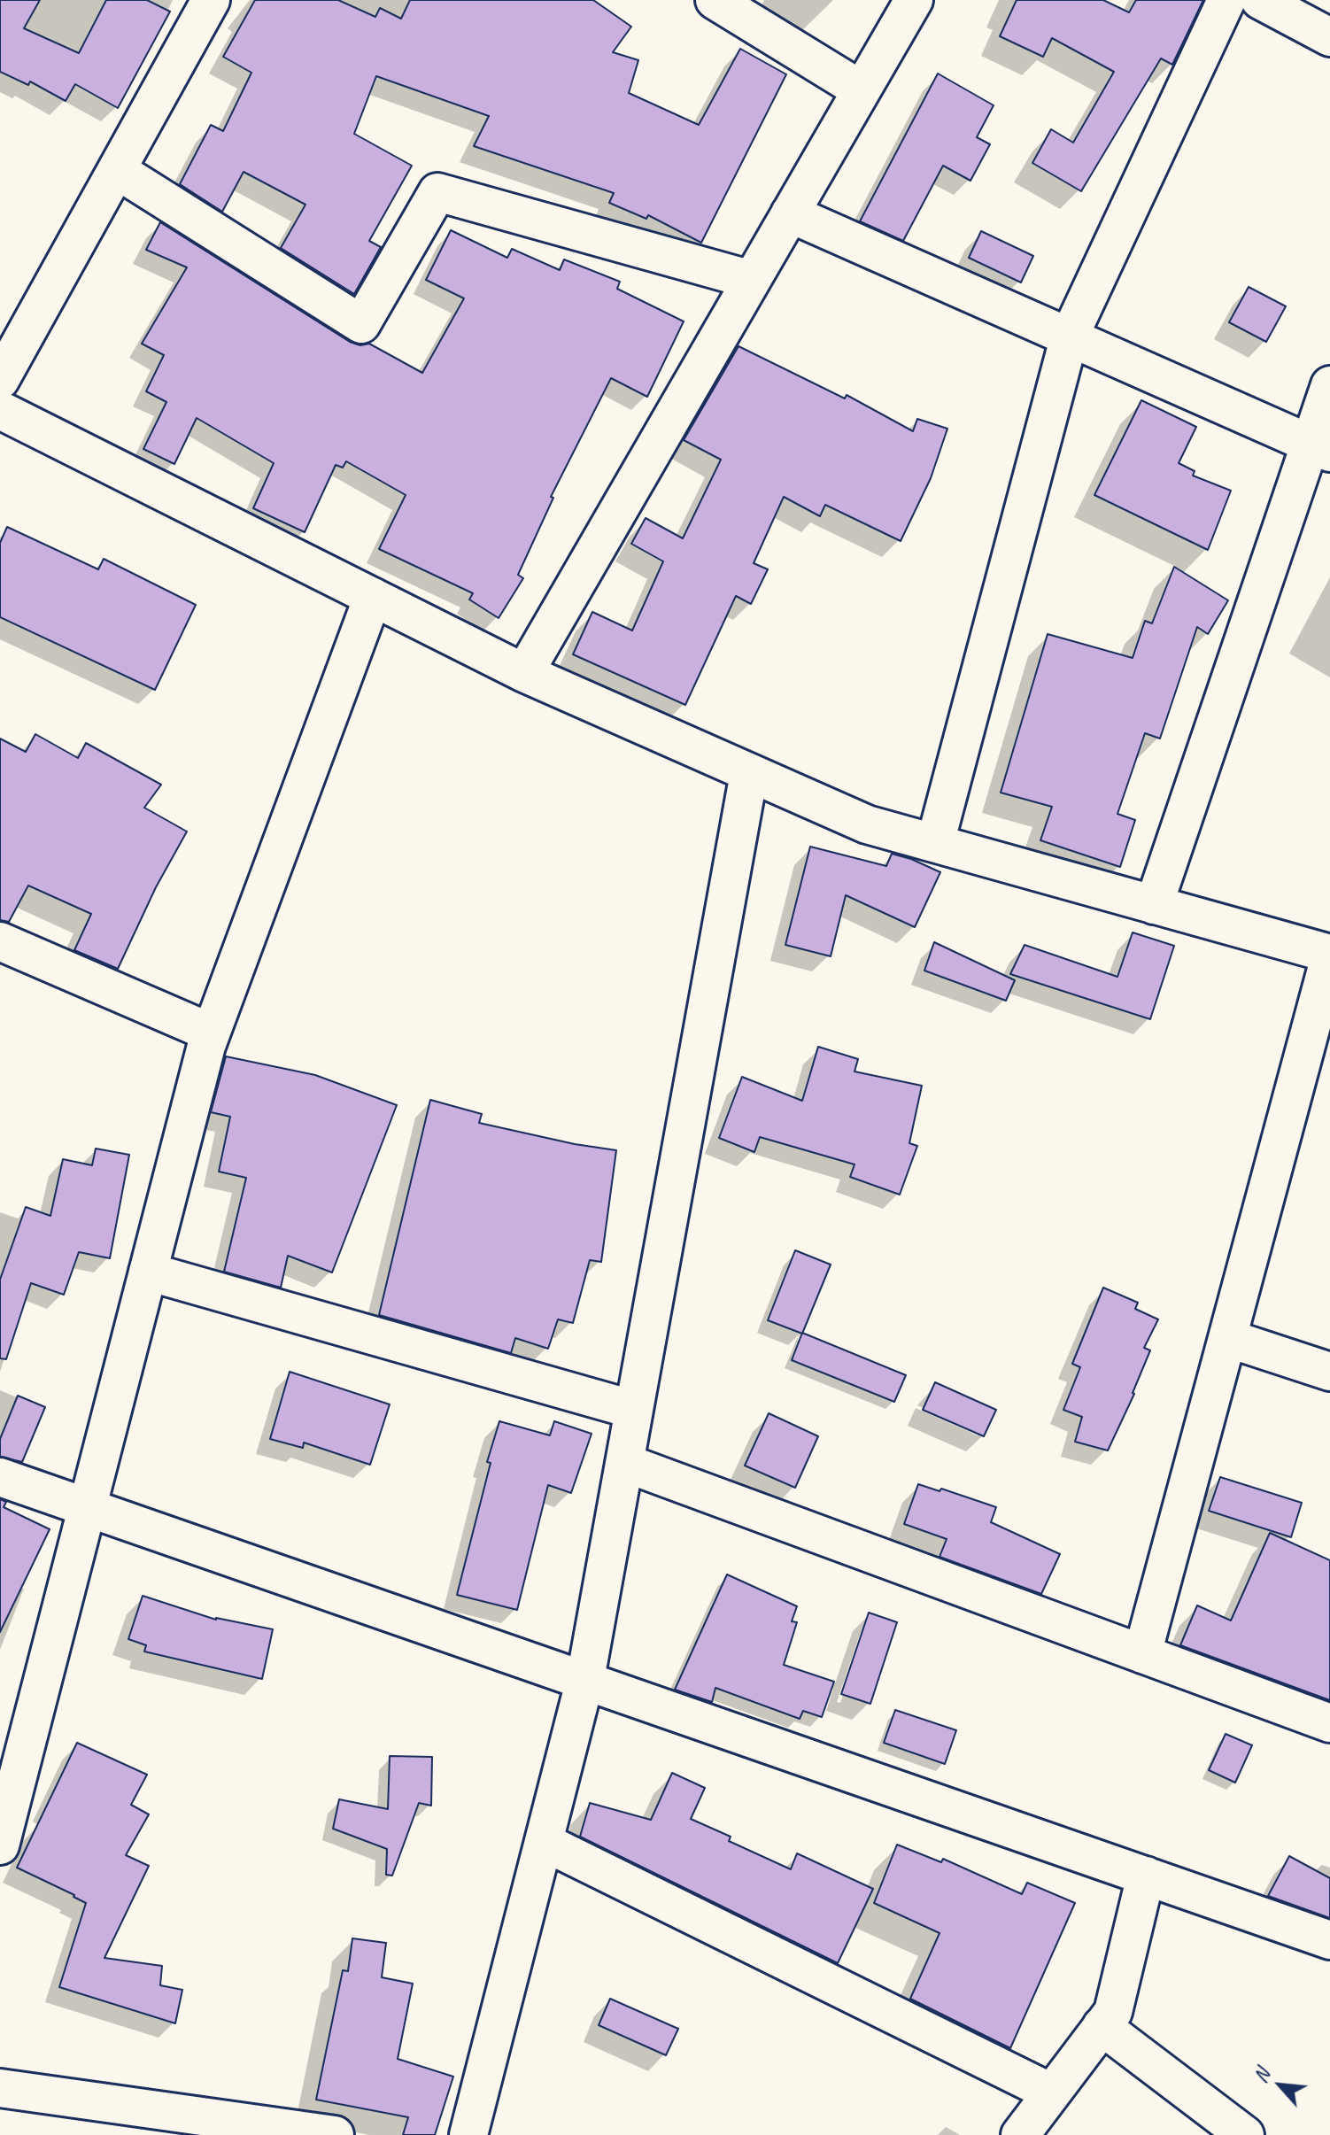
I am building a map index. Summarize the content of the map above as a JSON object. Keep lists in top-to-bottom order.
{
  "north": "top left"
}
